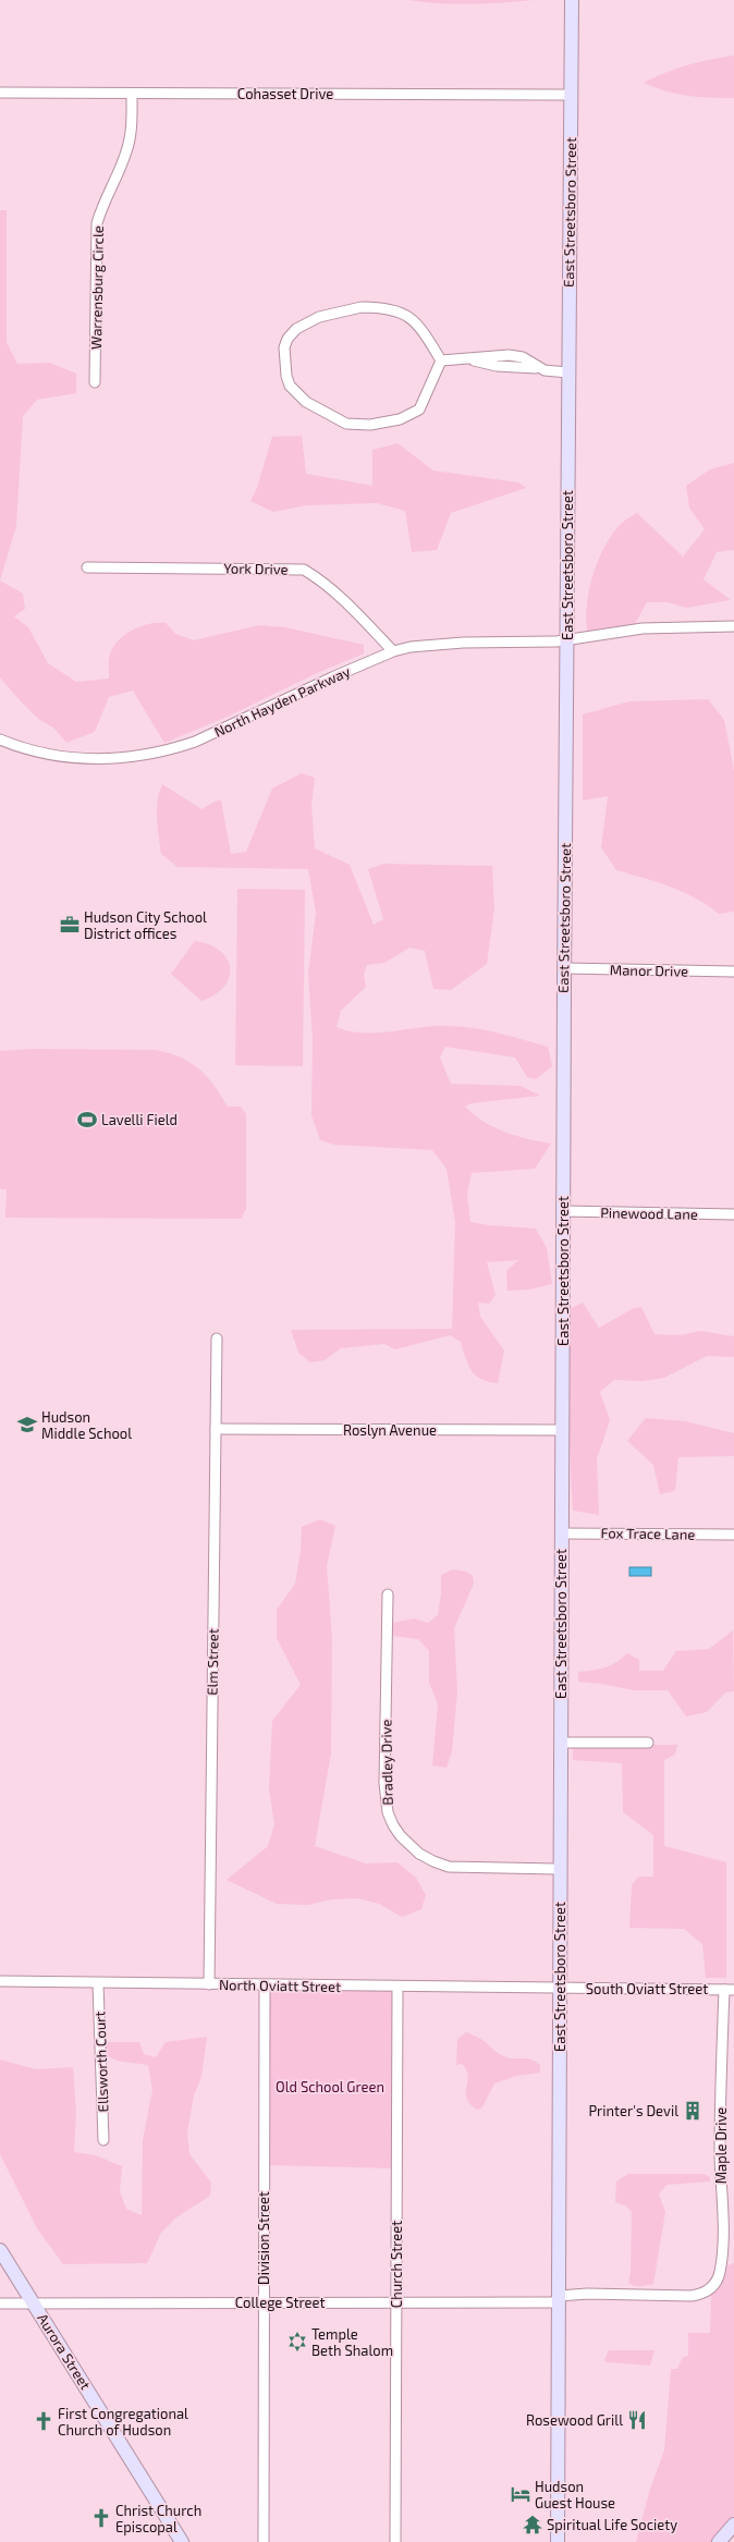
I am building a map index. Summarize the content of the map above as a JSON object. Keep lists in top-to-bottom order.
{
  "streets": {
    "main road": ["East Streetsboro Street", "Aurora Street"],
    "street": [
      "Cohasset Drive",
      "Warrensburg Circle",
      "York Drive",
      "North Hayden Parkway",
      "Manor Drive",
      "Pinewood Lane",
      "Roslyn Avenue",
      "Fox Trace Lane",
      "Elm Street",
      "Bradley Drive",
      "North Oviatt Street",
      "South Oviatt Street",
      "Ellsworth Court",
      "Maple Drive",
      "Division Street",
      "Church Street",
      "College Street"
    ]
  },
  "crossings": [
    ["Cohasset Drive", "East Streetsboro Street"],
    ["Cohasset Drive", "Warrensburg Circle"],
    ["East Streetsboro Street", "North Hayden Parkway"],
    ["East Streetsboro Street", "Manor Drive"],
    ["East Streetsboro Street", "Pinewood Lane"],
    ["East Streetsboro Street", "Roslyn Avenue"],
    ["East Streetsboro Street", "Fox Trace Lane"],
    ["East Streetsboro Street", "Bradley Drive"],
    ["East Streetsboro Street", "North Oviatt Street"],
    ["East Streetsboro Street", "South Oviatt Street"],
    ["East Streetsboro Street", "College Street"],
    ["York Drive", "North Hayden Parkway"],
    ["Roslyn Avenue", "Elm Street"],
    ["Elm Street", "North Oviatt Street"],
    ["North Oviatt Street", "South Oviatt Street"],
    ["North Oviatt Street", "Ellsworth Court"],
    ["North Oviatt Street", "Division Street"],
    ["North Oviatt Street", "Church Street"],
    ["South Oviatt Street", "Maple Drive"],
    ["Maple Drive", "College Street"],
    ["Division Street", "College Street"],
    ["Church Street", "College Street"],
    ["College Street", "Aurora Street"]
  ],
  "parks": ["Old School Green"],
  "places": {
    "office": ["Hudson City School District offices"],
    "sports": ["Lavelli Field"],
    "school or university": ["Hudson Middle School"],
    "building": ["Printer's Devil"],
    "synagogue": ["Temple Beth Shalom"],
    "restaurant": ["Rosewood Grill"],
    "church": ["First Congregational Church of Hudson", "Christ Church Episcopal"],
    "hotel": ["Hudson Guest House"],
    "temple": ["Spiritual Life Society"]
  }
}
